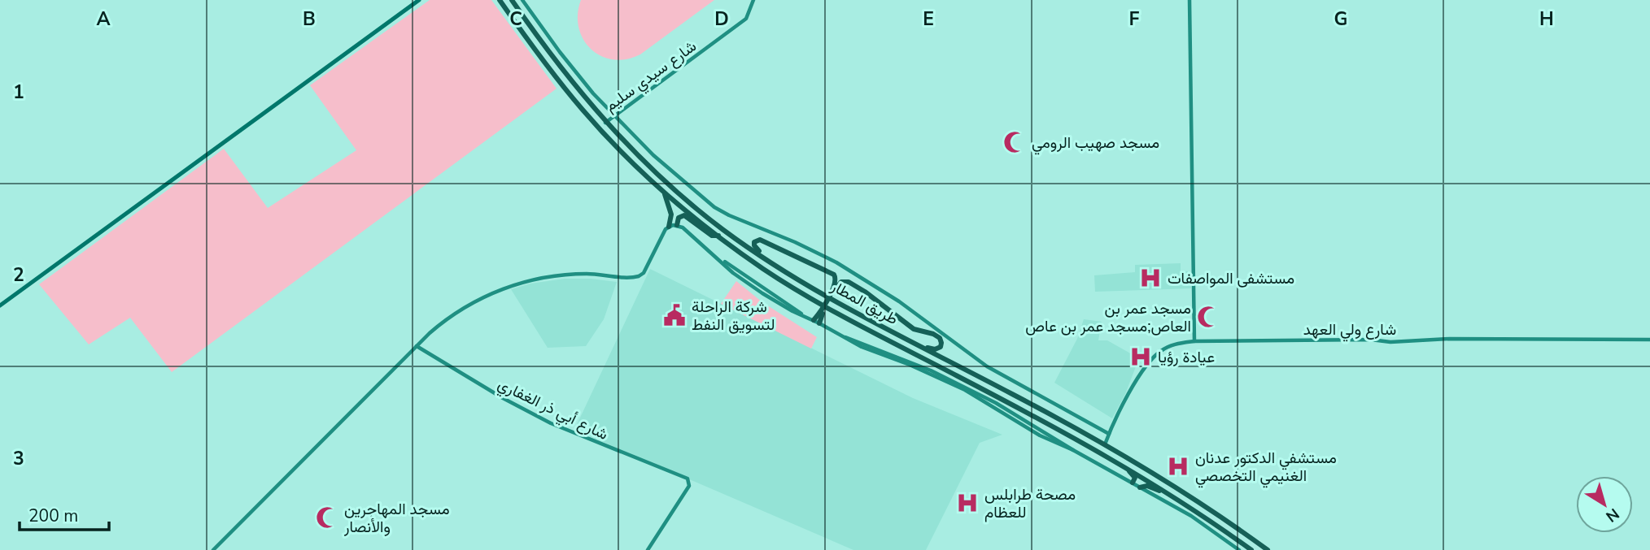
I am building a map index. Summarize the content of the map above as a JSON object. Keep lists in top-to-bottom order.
{
  "streets": {
    "highway": ["طريق المطار"],
    "street": ["شارع سيدي سليم", "شارع ولي العهد", "شارع أبي ذر الغفاري"]
  },
  "crossings": [
    ["شارع سيدي سليم", "طريق المطار"],
    ["طريق المطار", "شارع ولي العهد"]
  ],
  "places": {
    "mosque": ["مسجد صهيب الرومي", "مسجد عمر بن العاص;مسجد عمر بن عاص", "مسجد المهاجرين والأنصار"],
    "hospital": [
      "مستشفى المواصفات",
      "عيادة رؤيا",
      "مستشفي الدكتور عدنان الغنيمي التخصصي",
      "مصحة طرابلس للعظام"
    ],
    "public building": ["شركة الراحلة لتسويق النفط"]
  },
  "scale_bar": "200 m",
  "north": "bottom right",
  "grid": {
    "columns": [
      "A",
      "B",
      "C",
      "D",
      "E",
      "F",
      "G",
      "H"
    ],
    "rows": ["1", "2", "3"]
  }
}
